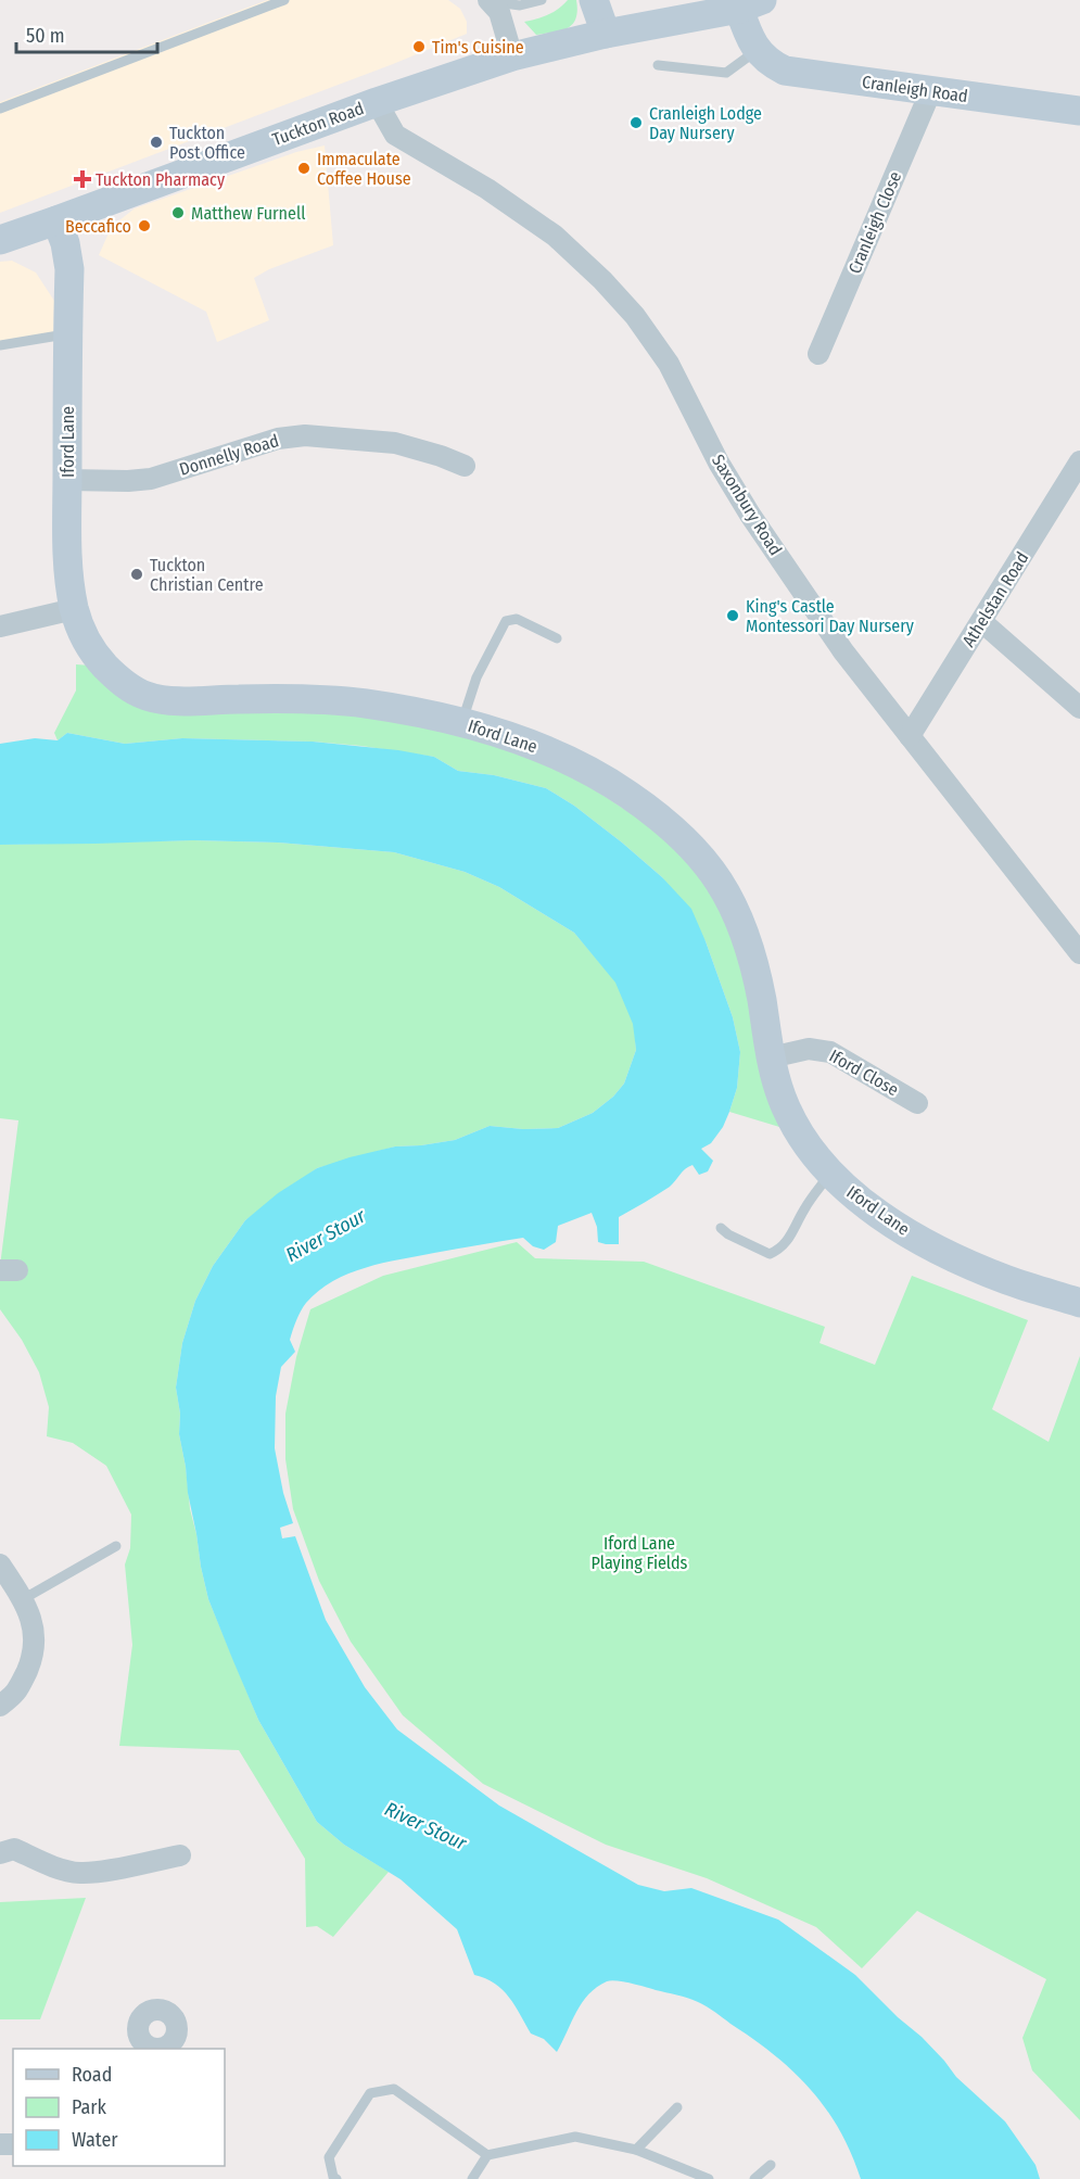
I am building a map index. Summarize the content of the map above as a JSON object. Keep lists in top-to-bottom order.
{
  "streets": {
    "street": [
      "Cranleigh Road",
      "Tuckton Road",
      "Cranleigh Close",
      "Iford Lane",
      "Donnelly Road",
      "Saxonbury Road",
      "Athelstan Road",
      "Iford Close"
    ]
  },
  "crossings": [
    ["Cranleigh Road", "Tuckton Road"],
    ["Cranleigh Road", "Cranleigh Close"],
    ["Tuckton Road", "Iford Lane"],
    ["Tuckton Road", "Saxonbury Road"],
    ["Iford Lane", "Donnelly Road"],
    ["Iford Lane", "Iford Close"],
    ["Saxonbury Road", "Athelstan Road"]
  ],
  "water": ["River Stour"],
  "parks": ["Iford Lane Playing Fields"],
  "places": {
    "other": [
      "Tim's Cuisine",
      "Cranleigh Lodge Day Nursery",
      "Tuckton Post Office",
      "Immaculate Coffee House",
      "Matthew Furnell",
      "Beccafico",
      "Tuckton Christian Centre",
      "King's Castle Montessori Day Nursery"
    ],
    "health": ["Tuckton Pharmacy"]
  },
  "legend": ["Road", "Park", "Water"],
  "scale_bar": "50 m"
}
